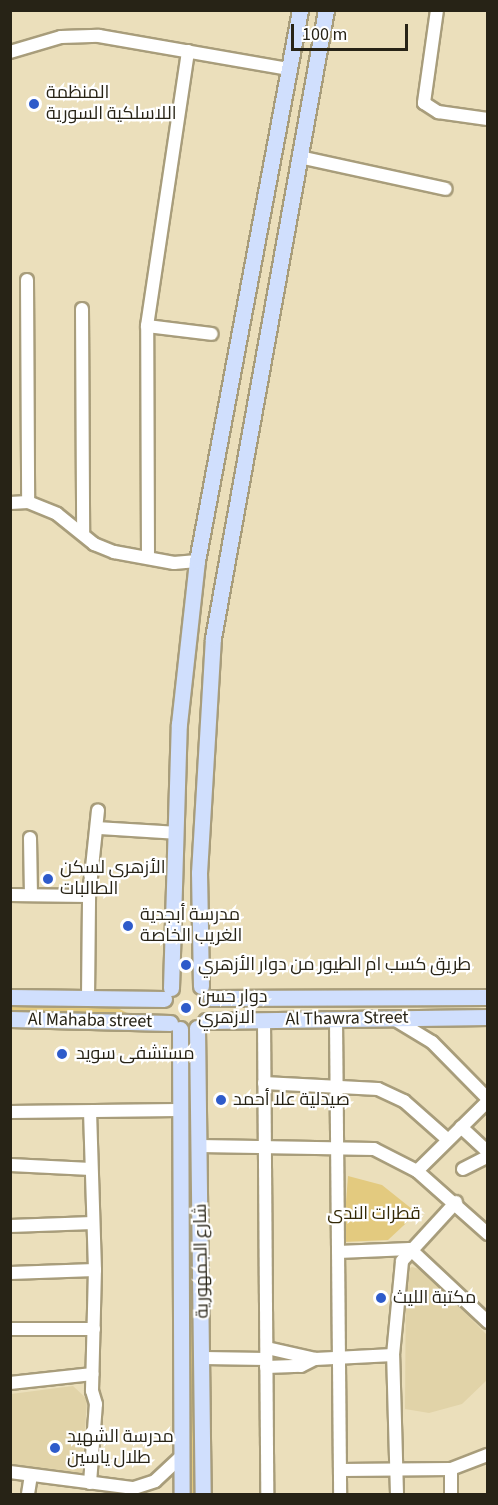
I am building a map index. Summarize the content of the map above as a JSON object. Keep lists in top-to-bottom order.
{
  "streets": {
    "main road": ["Al Thawra Street", "Al Mahaba street", "شارع الجمهورية"]
  },
  "crossings": [
    ["Al Thawra Street", "Al Mahaba street"],
    ["Al Thawra Street", "شارع الجمهورية"],
    ["Al Mahaba street", "شارع الجمهورية"]
  ],
  "parks": ["قطرات الندى"],
  "places": [
    "المنظمة اللاسلكية السورية",
    "الأزهري لسكن الطالبات",
    "مدرسة أبجدية الغريب الخاصة",
    "طريق كسب ام الطيور من دوار الأزهري",
    "دوار حسن الازهري",
    "مستشفى سويد",
    "صيدلية علا أحمد",
    "مكتبة الليث",
    "مدرسة الشهيد طلال ياسين"
  ],
  "scale_bar": "100 m"
}
